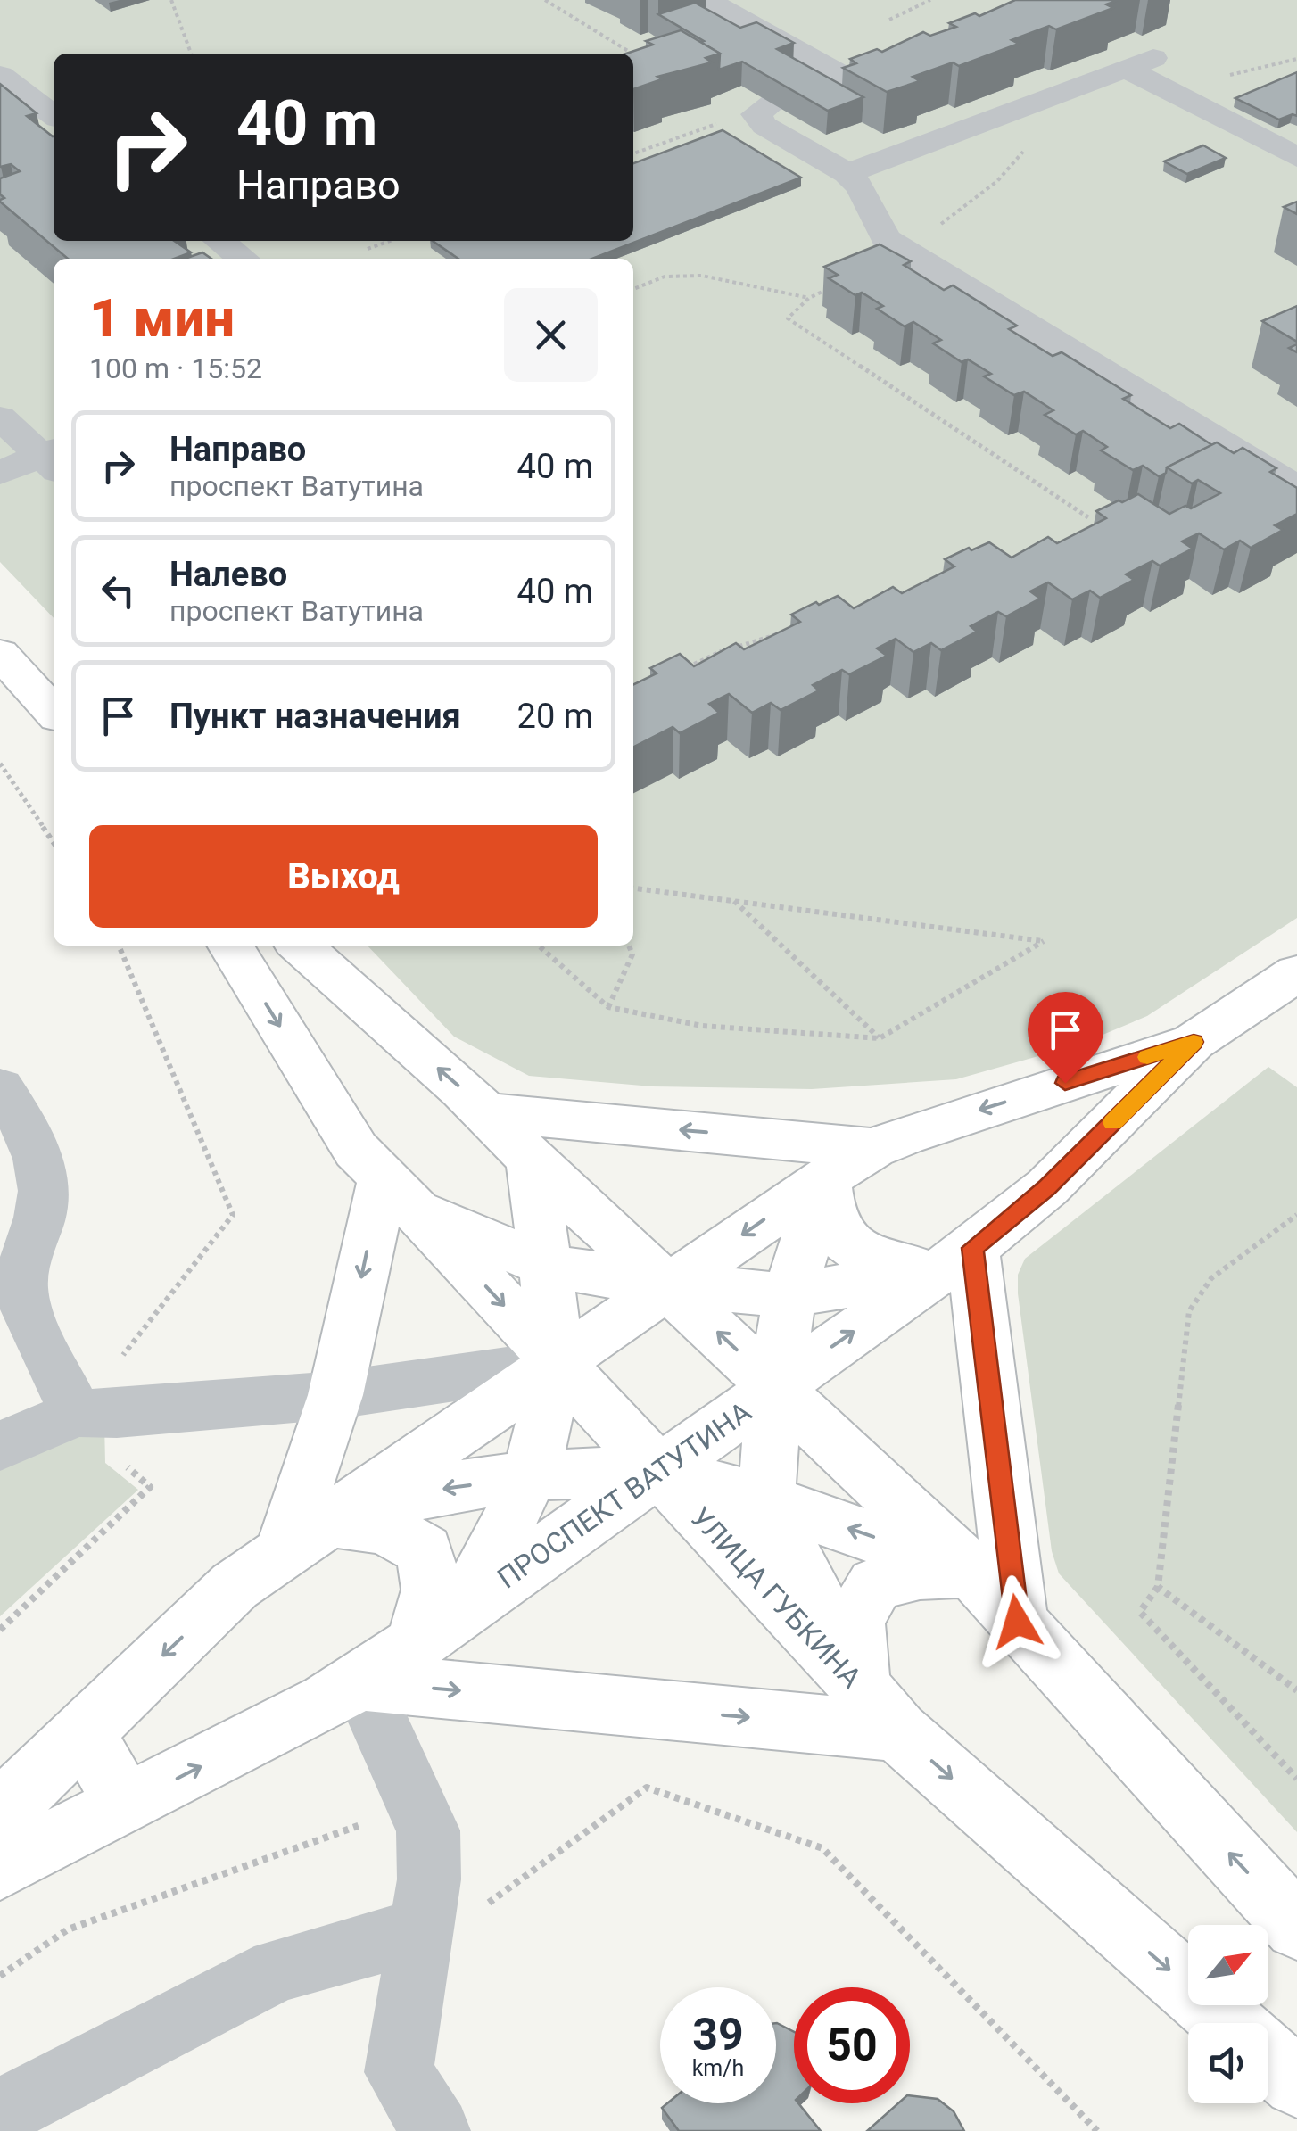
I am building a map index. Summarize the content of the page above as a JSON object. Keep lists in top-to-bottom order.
{
  "streets": {
    "main road": ["ПРОСПЕКТ ВАТУТИНА", "УЛИЦА ГУБКИНА"]
  },
  "crossings": [
    ["ПРОСПЕКТ ВАТУТИНА", "УЛИЦА ГУБКИНА"]
  ],
  "north": "top right",
  "page": {
    "turn": ["40 m", "Направо"],
    "heading": ["1 мин", "100 m · 15:52"],
    "list": [
      {
        "name": "Направо",
        "note": "проспект Ватутина",
        "value": "40 m"
      },
      {
        "name": "Налево",
        "note": "проспект Ватутина",
        "value": "40 m"
      },
      {
        "name": "Пункт назначения",
        "value": "20 m"
      }
    ],
    "buttons": "Выход",
    "speed": "39 km/h",
    "limit": "50"
  }
}
